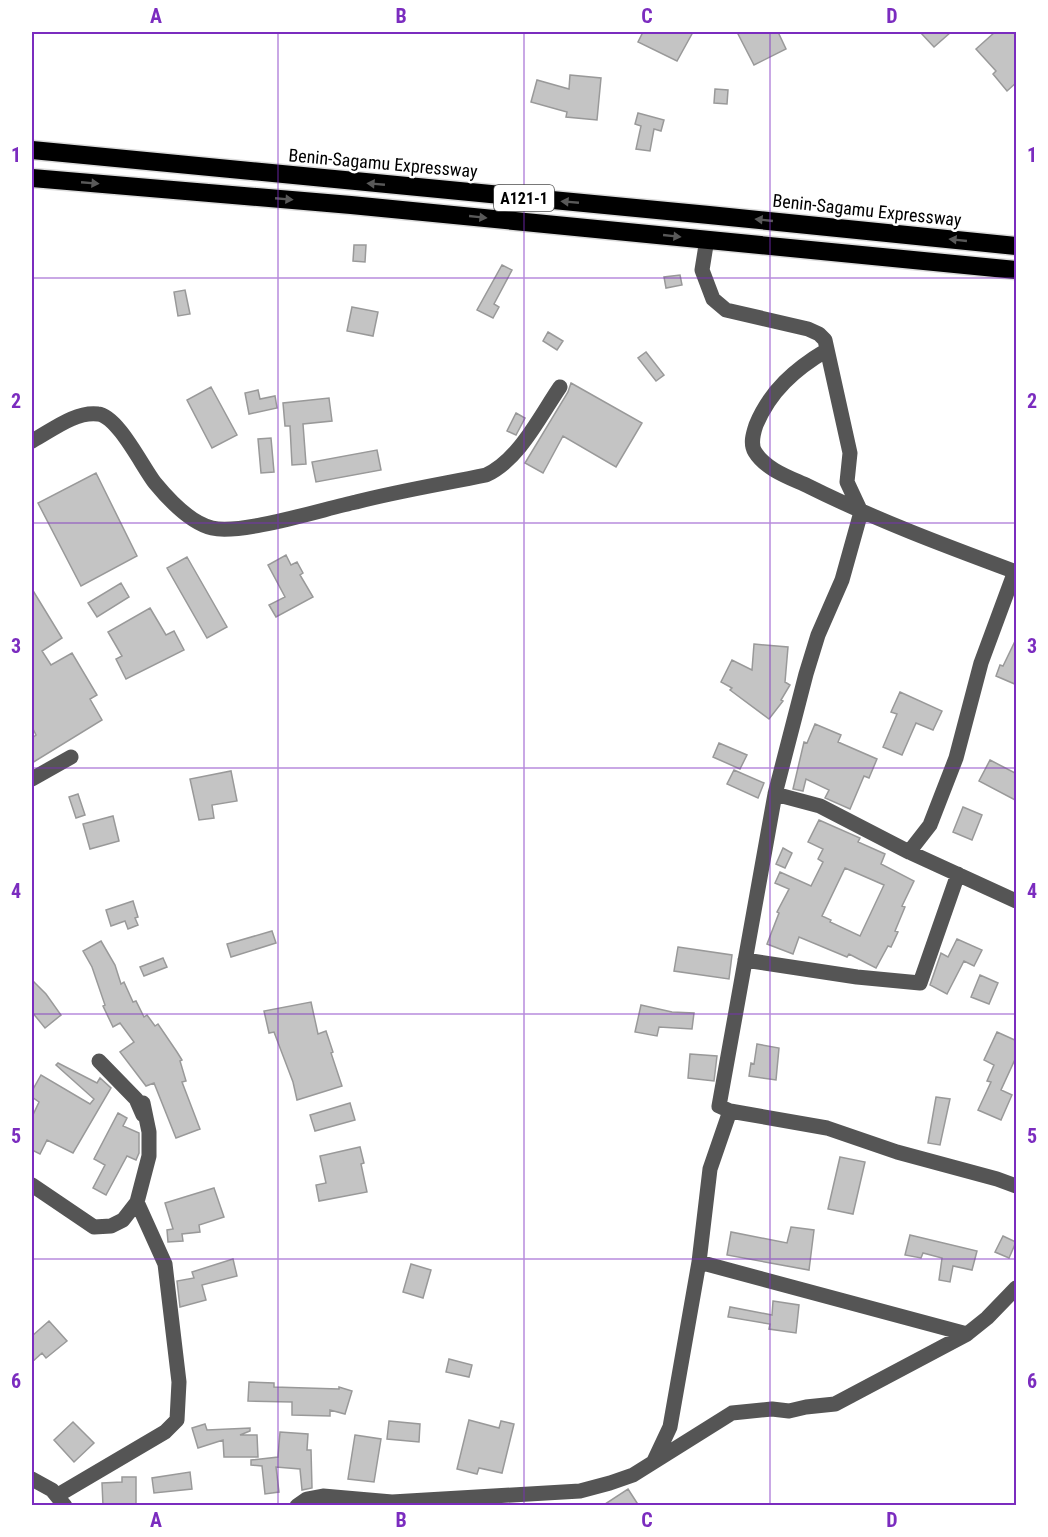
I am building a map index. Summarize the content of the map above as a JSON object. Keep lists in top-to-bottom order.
{
  "streets": {
    "highway": ["Benin-Sagamu Expressway", "A121-1"]
  },
  "grid": {
    "columns": [
      "A",
      "B",
      "C",
      "D"
    ],
    "rows": [
      "1",
      "2",
      "3",
      "4",
      "5",
      "6"
    ]
  }
}
